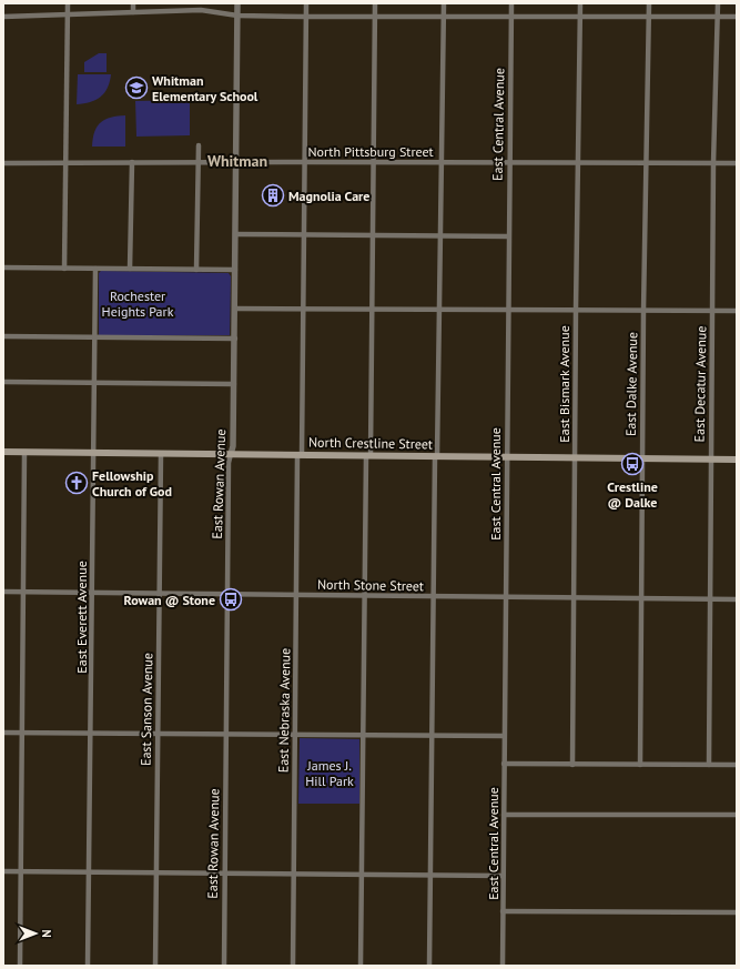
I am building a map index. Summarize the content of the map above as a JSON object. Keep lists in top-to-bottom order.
{
  "streets": {
    "main road": ["North Crestline Street"],
    "street": [
      "East Central Avenue",
      "North Pittsburg Street",
      "East Bismark Avenue",
      "East Dalke Avenue",
      "East Decatur Avenue",
      "East Rowan Avenue",
      "North Stone Street",
      "East Everett Avenue",
      "East Sanson Avenue",
      "East Nebraska Avenue"
    ]
  },
  "crossings": [
    ["East Central Avenue", "North Pittsburg Street"],
    ["East Central Avenue", "North Crestline Street"],
    ["East Central Avenue", "North Stone Street"],
    ["North Pittsburg Street", "East Bismark Avenue"],
    ["North Pittsburg Street", "East Dalke Avenue"],
    ["North Pittsburg Street", "East Decatur Avenue"],
    ["North Pittsburg Street", "East Rowan Avenue"],
    ["North Pittsburg Street", "East Nebraska Avenue"],
    ["East Bismark Avenue", "North Crestline Street"],
    ["East Bismark Avenue", "North Stone Street"],
    ["East Dalke Avenue", "North Crestline Street"],
    ["East Dalke Avenue", "North Stone Street"],
    ["East Decatur Avenue", "North Crestline Street"],
    ["East Decatur Avenue", "North Stone Street"],
    ["North Crestline Street", "East Rowan Avenue"],
    ["North Crestline Street", "East Everett Avenue"],
    ["North Crestline Street", "East Sanson Avenue"],
    ["North Crestline Street", "East Nebraska Avenue"],
    ["East Rowan Avenue", "North Stone Street"],
    ["North Stone Street", "East Everett Avenue"],
    ["North Stone Street", "East Sanson Avenue"],
    ["North Stone Street", "East Nebraska Avenue"]
  ],
  "districts": ["Whitman"],
  "parks": ["Rochester Heights Park", "James J. Hill Park"],
  "places": {
    "school or university": ["Whitman Elementary School"],
    "building": ["Magnolia Care"],
    "bus stop": ["Crestline @ Dalke", "Rowan @ Stone"],
    "church": ["Fellowship Church of God"]
  },
  "north": "right"
}
